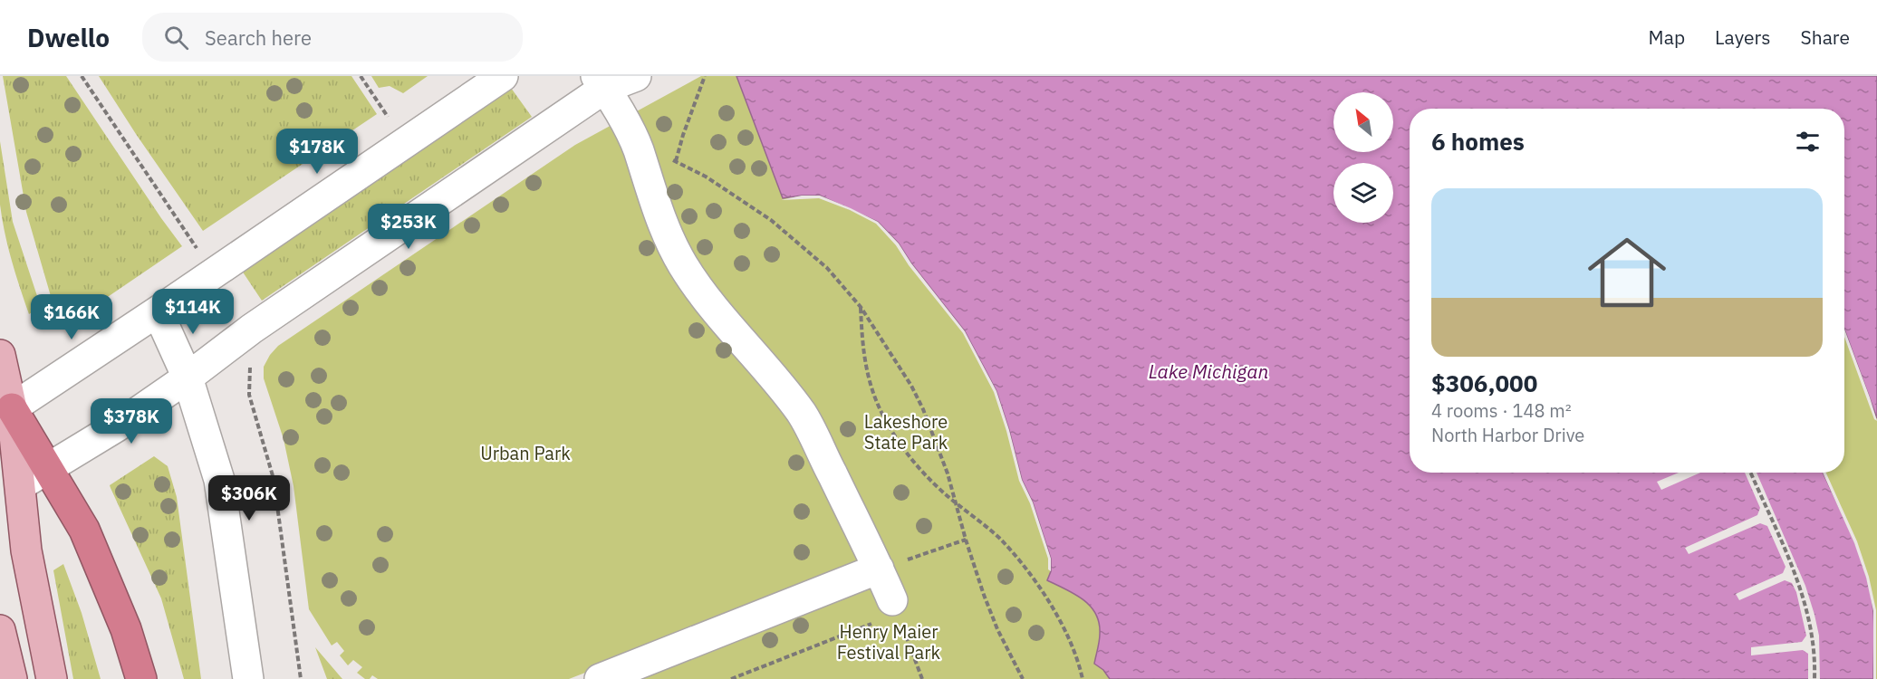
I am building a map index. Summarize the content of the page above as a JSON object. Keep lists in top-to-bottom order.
{
  "water": ["Lake Michigan"],
  "parks": ["Lakeshore State Park", "Urban Park", "Henry Maier Festival Park"],
  "north": "top left",
  "page": {
    "header": "Dwello",
    "search": "Search here",
    "nav": ["Map", "Layers", "Share"],
    "heading": "6 homes",
    "price": [
      "$178K",
      "$253K",
      "$114K",
      "$166K",
      "$378K",
      "$306K"
    ],
    "list": [
      {
        "name": "$306,000",
        "note": "4 rooms · 148 m² · North Harbor Drive"
      }
    ]
  }
}
